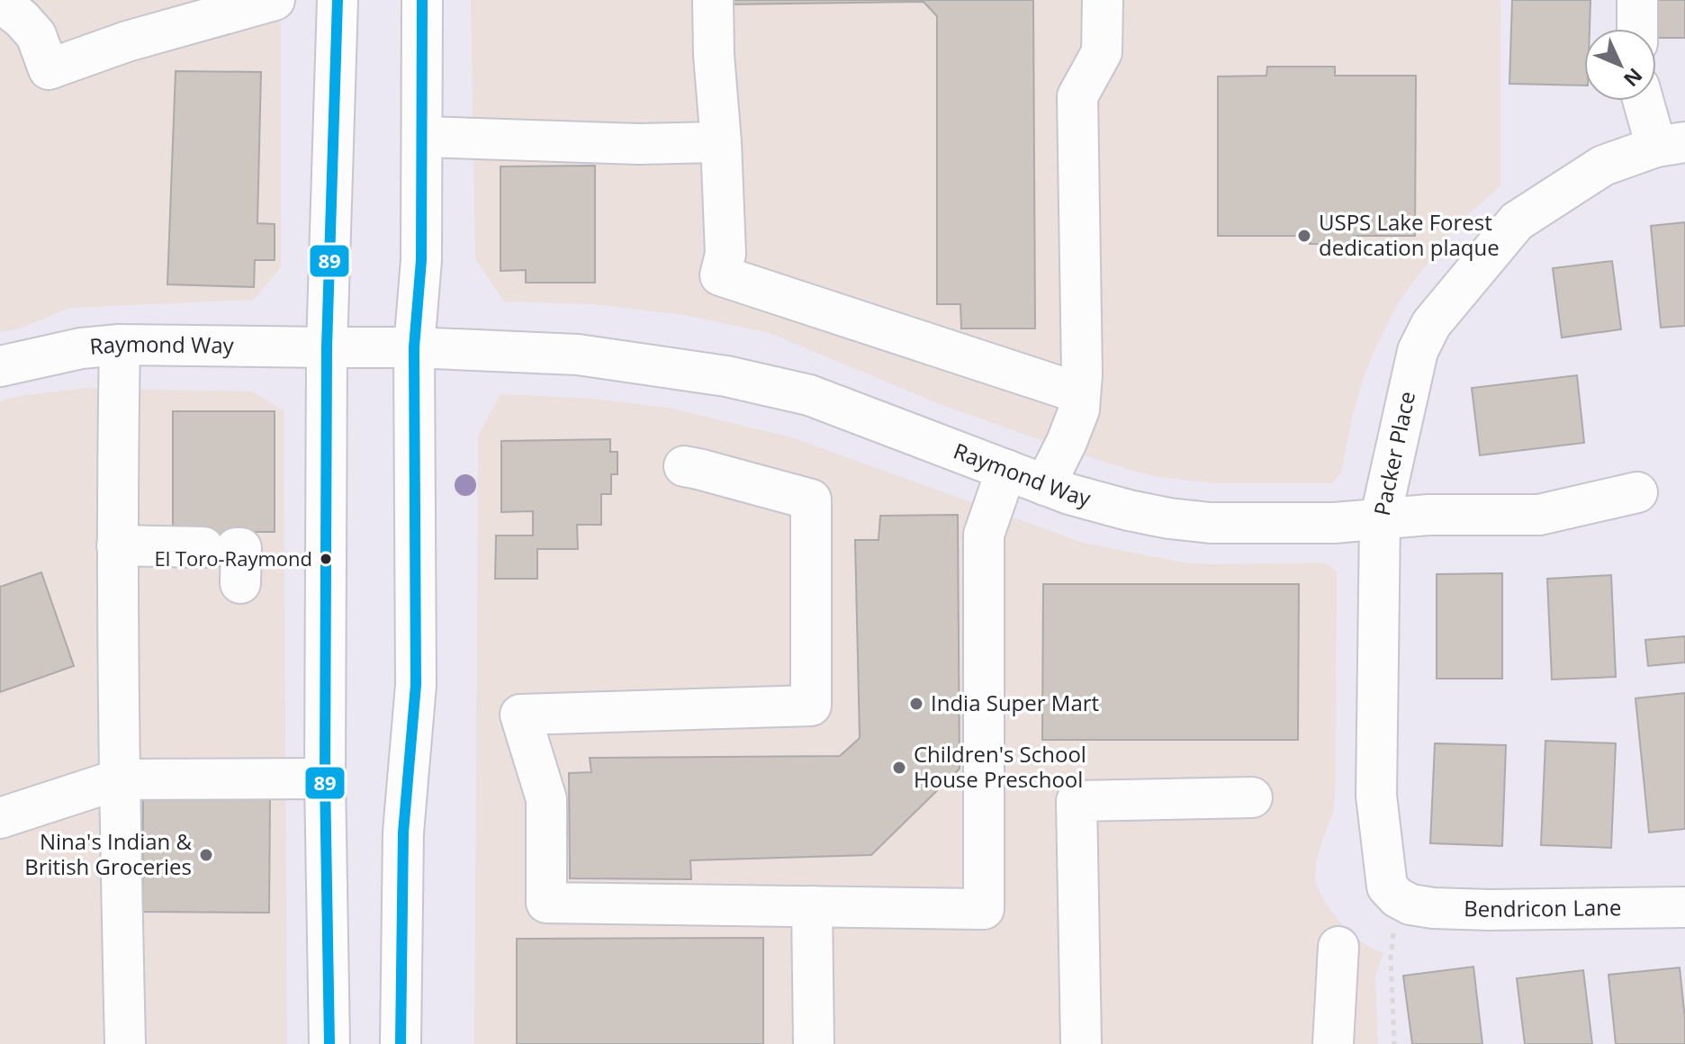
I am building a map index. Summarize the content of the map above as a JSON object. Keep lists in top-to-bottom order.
{
  "streets": {
    "street": ["Raymond Way", "Packer Place", "Bendricon Lane"]
  },
  "crossings": [
    ["Raymond Way", "Packer Place"],
    ["Packer Place", "Bendricon Lane"]
  ],
  "places": [
    "USPS Lake Forest dedication plaque",
    "El Toro-Raymond",
    "India Super Mart",
    "Children's School House Preschool",
    "Nina's Indian & British Groceries"
  ],
  "lines": ["transit line 89"],
  "north": "bottom right"
}
